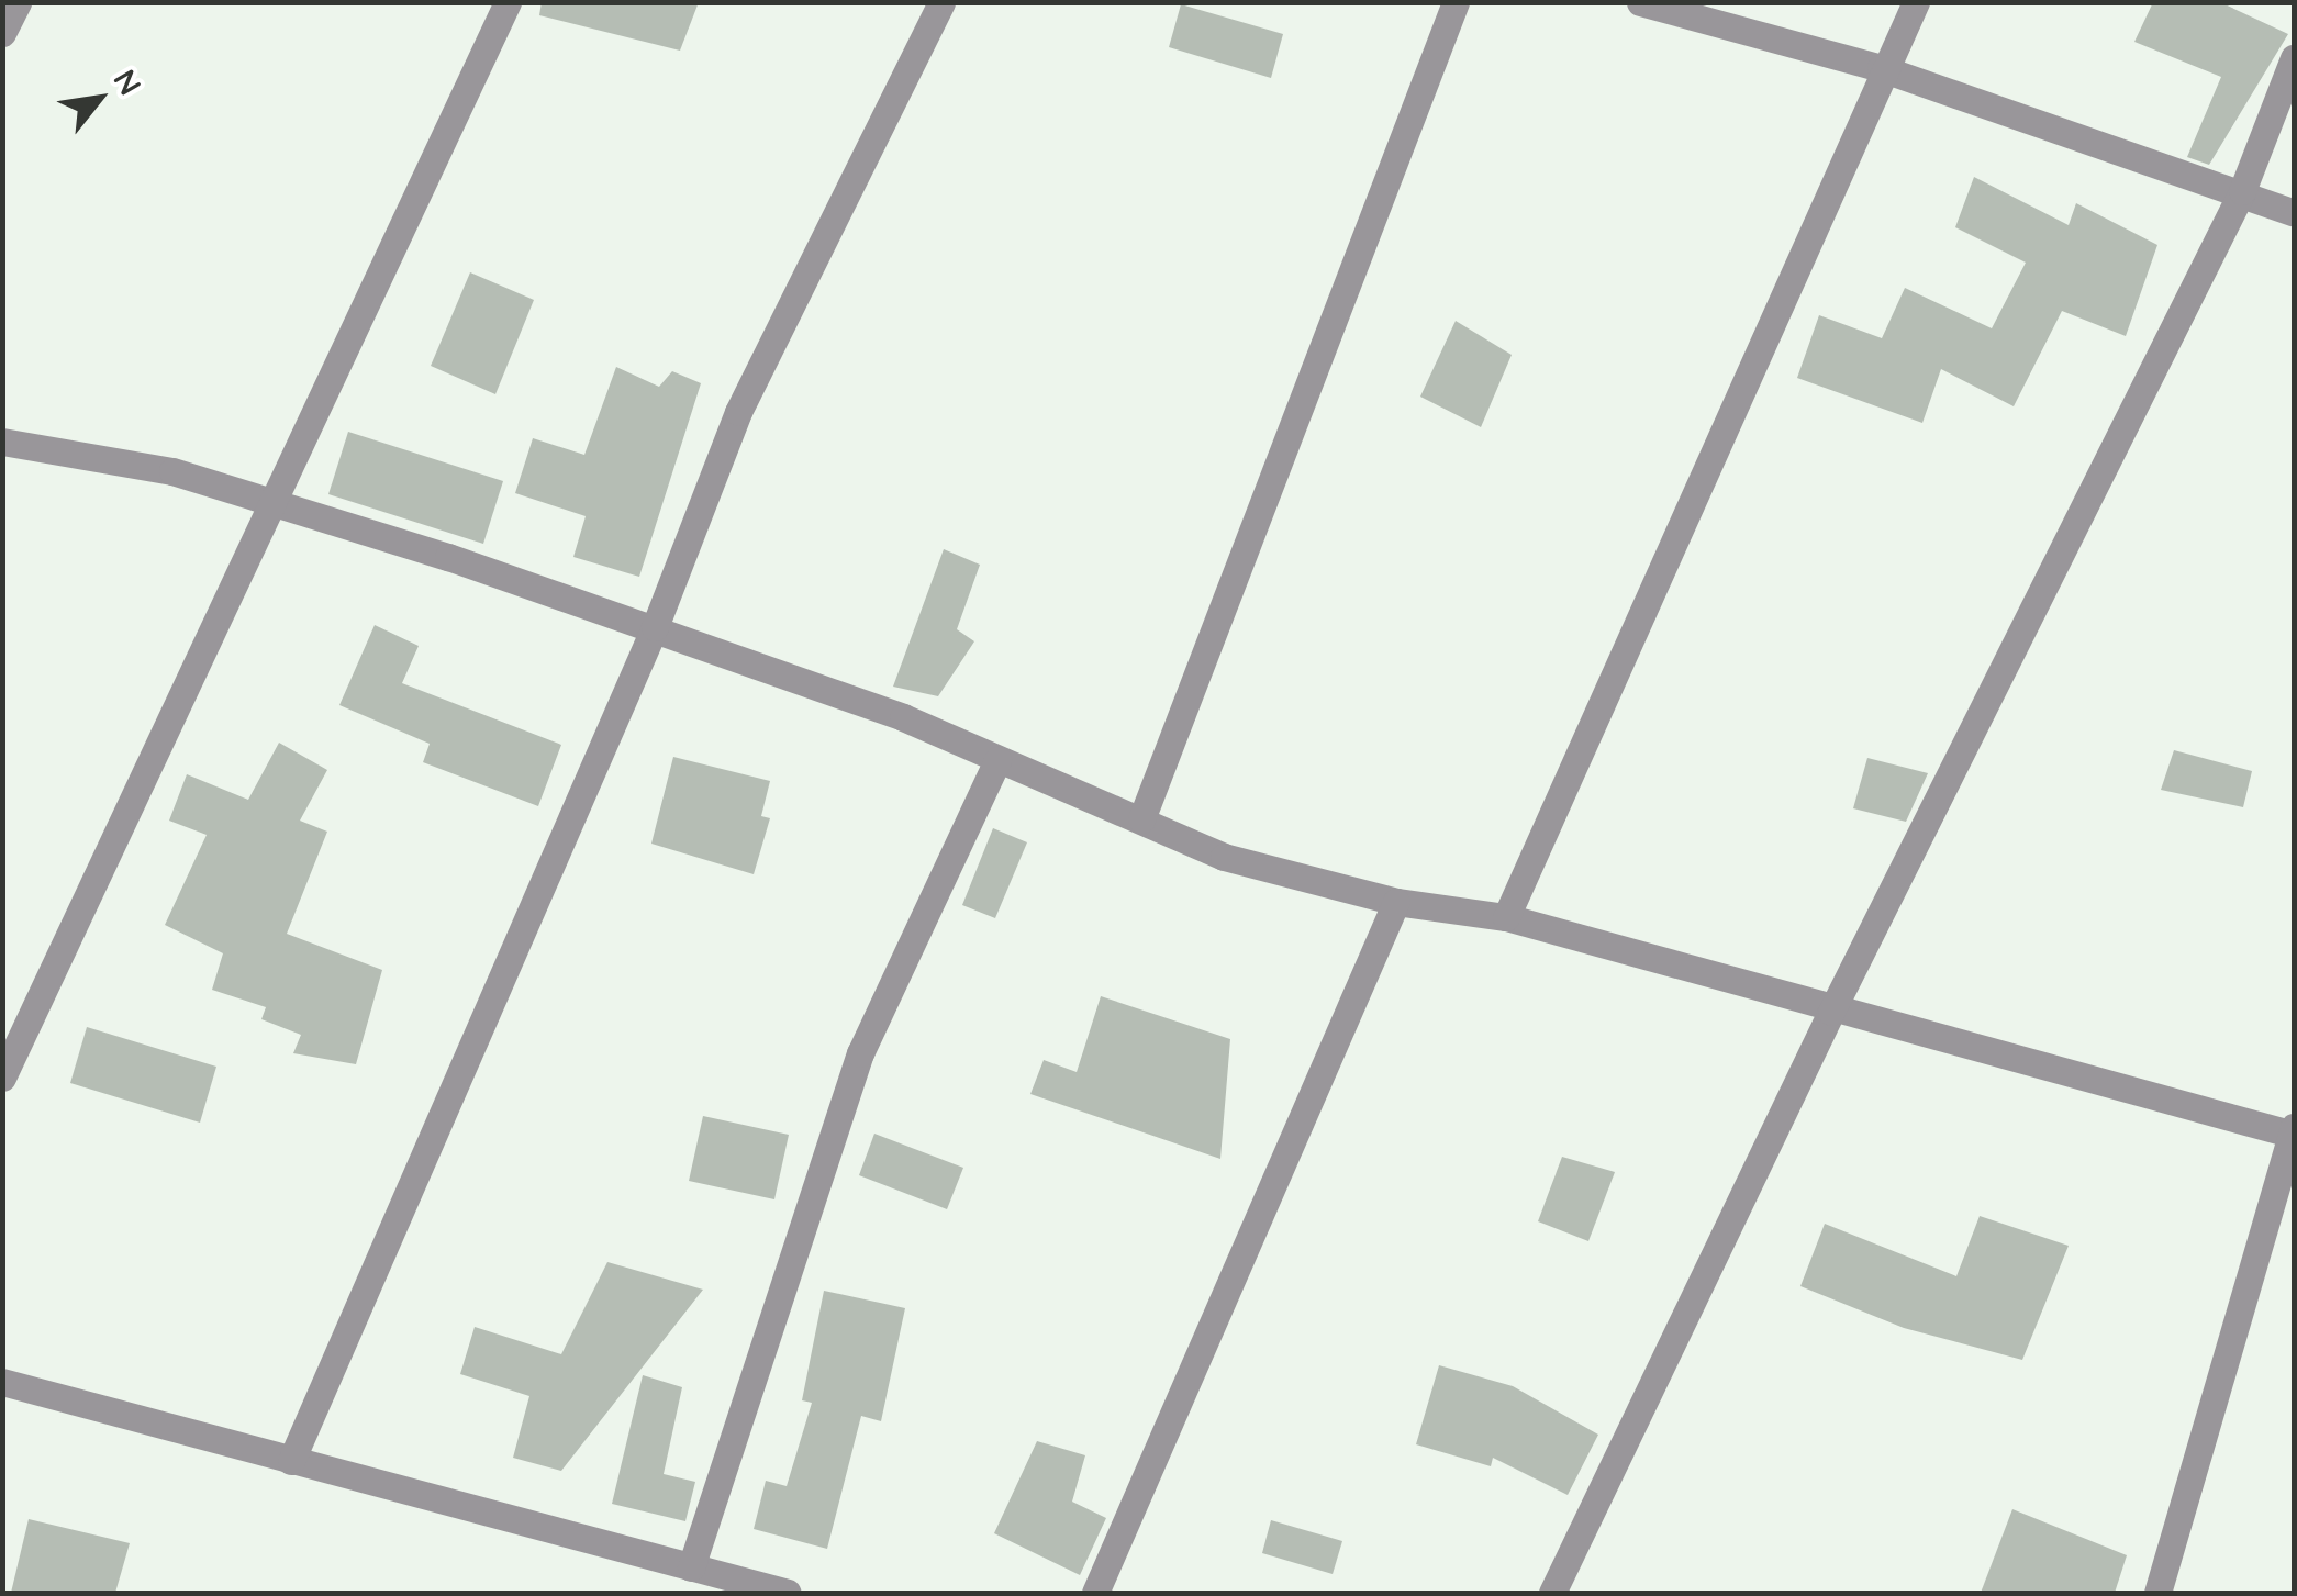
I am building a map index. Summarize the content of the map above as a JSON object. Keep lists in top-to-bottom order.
{
  "north": "top right"
}
